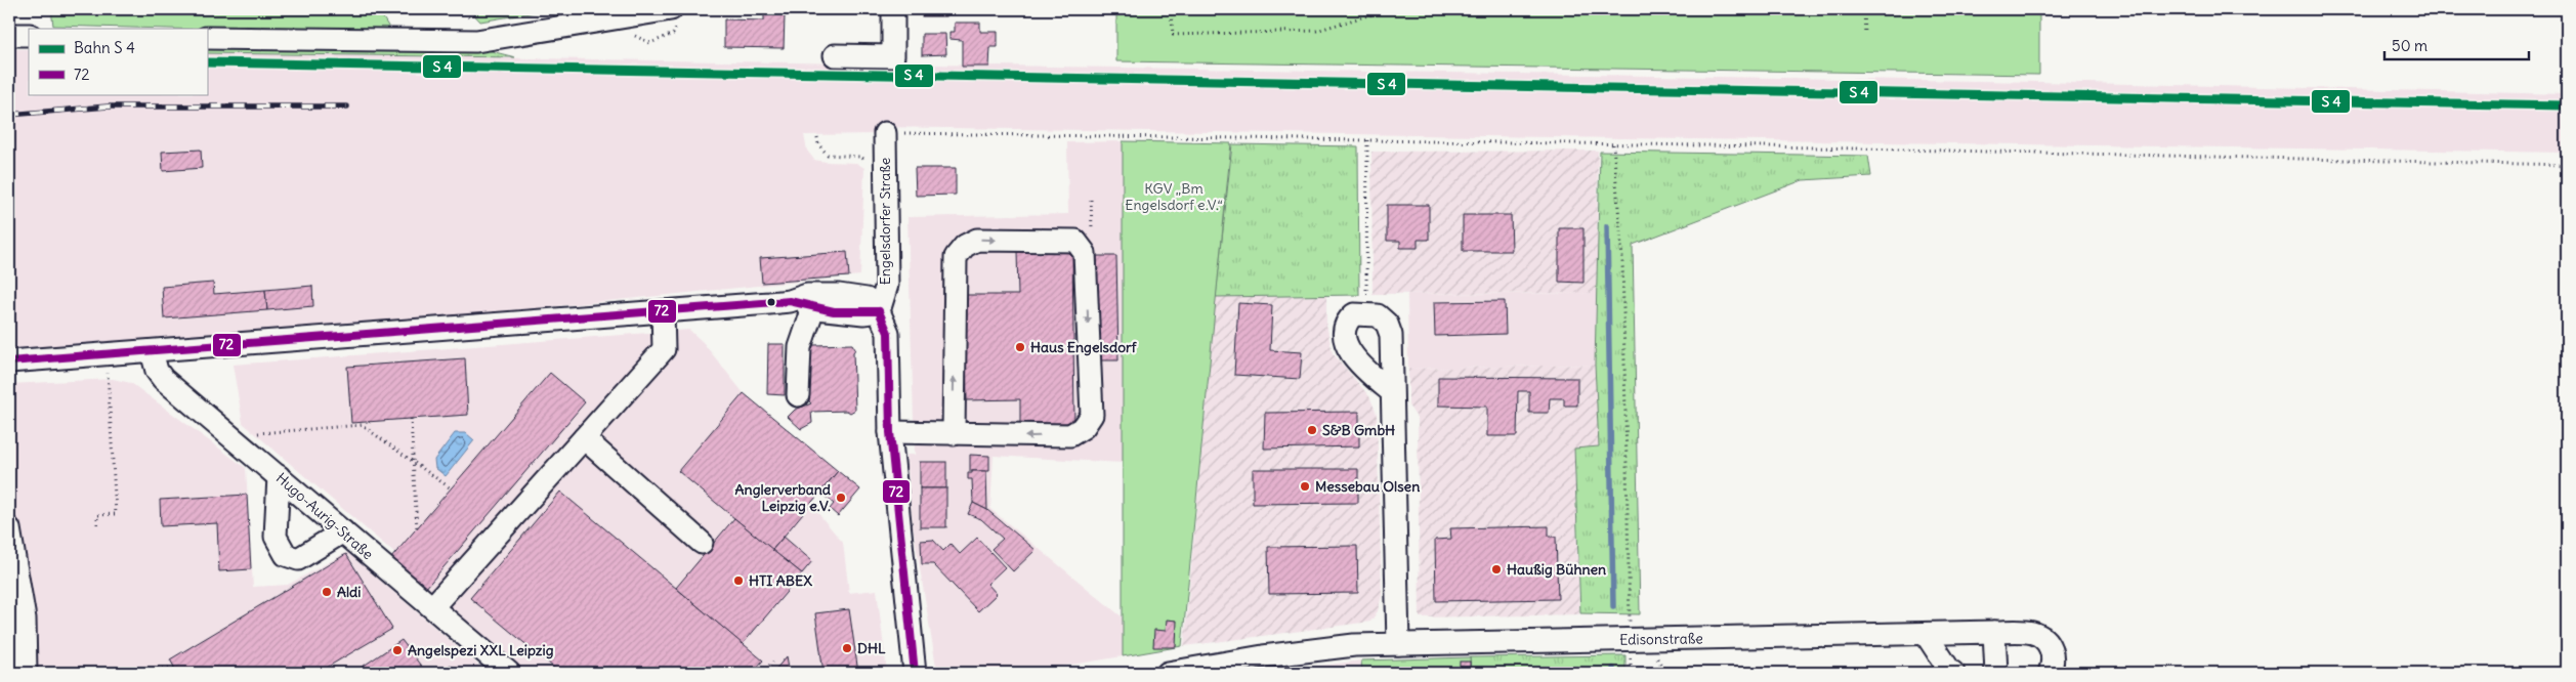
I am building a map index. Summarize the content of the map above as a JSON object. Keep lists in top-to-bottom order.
{
  "streets": {
    "street": ["Engelsdorfer Straße", "Hugo-Aurig-Straße", "Edisonstraße"]
  },
  "parks": ["KGV „Bm Engelsdorf e.V.“"],
  "places": [
    "Haus Engelsdorf",
    "S&B GmbH",
    "Messebau Olsen",
    "Anglerverband Leipzig e.V.",
    "Haußig Bühnen",
    "HTI ABEX",
    "Aldi",
    "DHL",
    "Angelspezi XXL Leipzig"
  ],
  "lines": ["transit line 72"],
  "legend": ["Bahn S 4", "72"],
  "scale_bar": "50 m"
}
